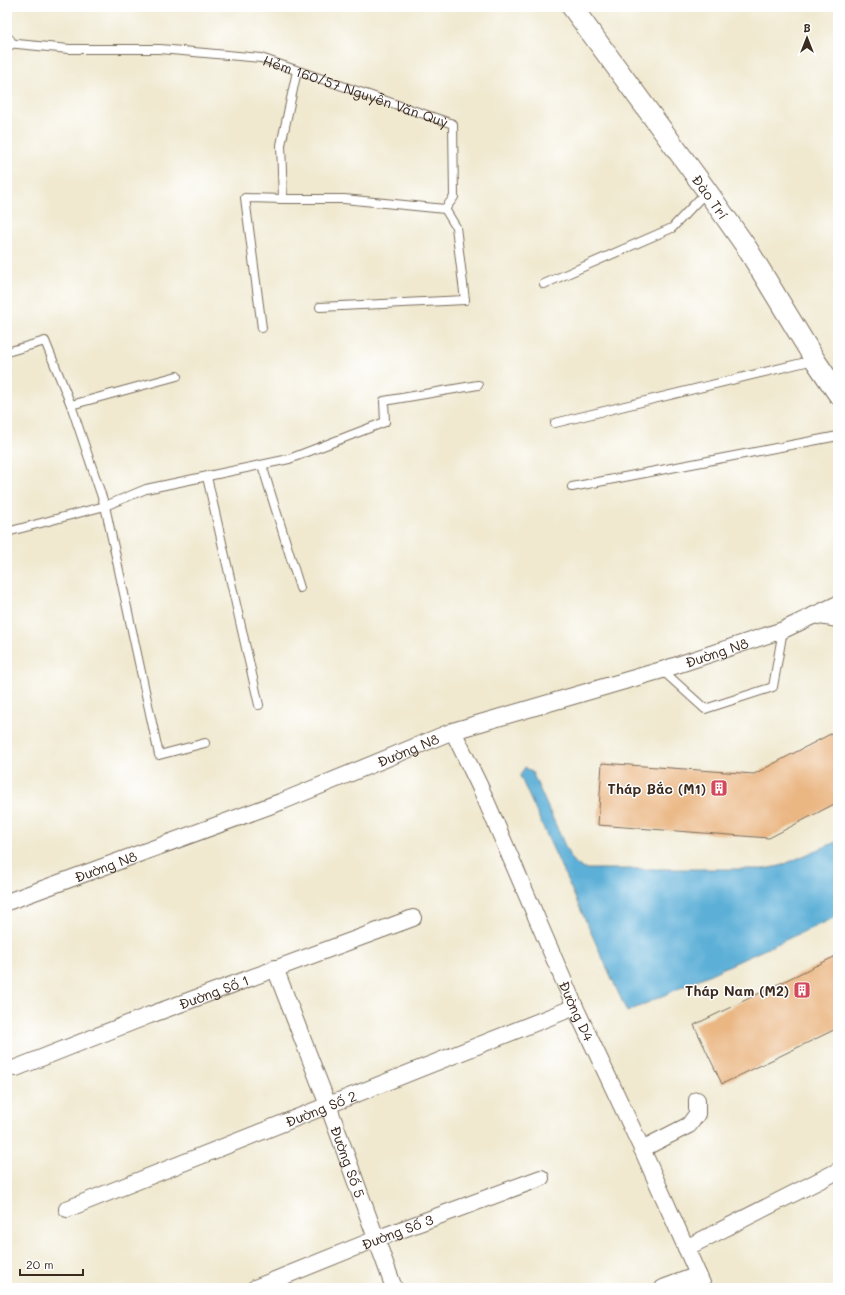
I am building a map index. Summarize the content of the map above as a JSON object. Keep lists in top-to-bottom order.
{
  "streets": {
    "street": [
      "Đào Trí",
      "Đường N8",
      "Đường Số 1",
      "Đường D4",
      "Đường Số 2",
      "Đường Số 5",
      "Đường Số 3"
    ],
    "lane": ["Hẻm 160/57 Nguyễn Văn Quỳ"]
  },
  "crossings": [
    ["Đường N8", "Đường D4"],
    ["Đường Số 1", "Đường Số 5"],
    ["Đường D4", "Đường Số 2"],
    ["Đường Số 2", "Đường Số 5"],
    ["Đường Số 5", "Đường Số 3"]
  ],
  "places": {
    "building": ["Tháp Bắc (M1)", "Tháp Nam (M2)"]
  },
  "scale_bar": "20 m",
  "north": "top"
}
